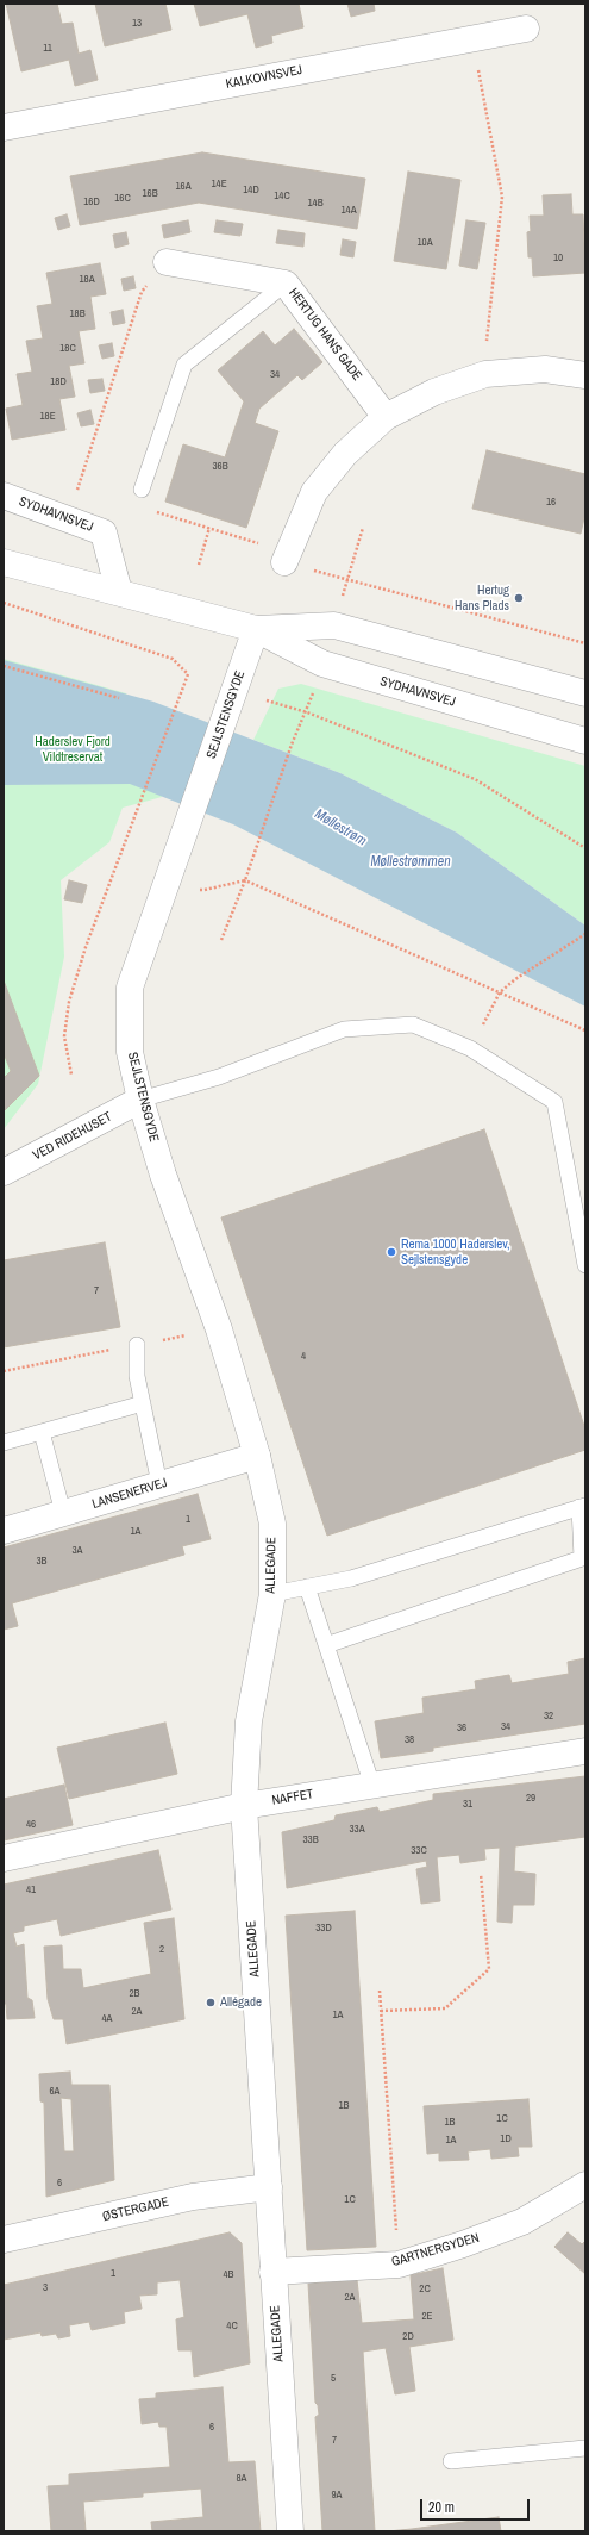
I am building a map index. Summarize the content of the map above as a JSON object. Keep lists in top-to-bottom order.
{
  "streets": {
    "street": [
      "KALKOVNSVEJ",
      "HERTUG HANS GADE",
      "SYDHAVNSVEJ",
      "SEJLSTENSGYDE",
      "VED RIDEHUSET",
      "LANSENERVEJ",
      "ALLEGADE",
      "NAFFET",
      "ØSTERGADE",
      "GARTNERGYDEN"
    ]
  },
  "crossings": [
    ["SYDHAVNSVEJ", "SEJLSTENSGYDE"],
    ["SEJLSTENSGYDE", "VED RIDEHUSET"],
    ["SEJLSTENSGYDE", "LANSENERVEJ"],
    ["SEJLSTENSGYDE", "ALLEGADE"],
    ["LANSENERVEJ", "ALLEGADE"],
    ["ALLEGADE", "NAFFET"],
    ["ALLEGADE", "ØSTERGADE"],
    ["ALLEGADE", "GARTNERGYDEN"]
  ],
  "water": ["Møllestrøm", "Møllestrømmen"],
  "parks": ["Haderslev Fjord Vildtreservat"],
  "places": ["Hertug Hans Plads", "Rema 1000 Haderslev, Sejlstensgyde", "Allégade"],
  "house_numbers": [
    "13",
    "11",
    "14E",
    "16A",
    "14D",
    "16B",
    "14C",
    "16C",
    "16D",
    "14B",
    "14A",
    "10A",
    "10",
    "18A",
    "18B",
    "18C",
    "34",
    "18D",
    "18E",
    "36B",
    "16",
    "7",
    "4",
    "1",
    "1A",
    "3A",
    "3B",
    "32",
    "34",
    "36",
    "38",
    "29",
    "31",
    "46",
    "33A",
    "33B",
    "33C",
    "41",
    "33D",
    "2",
    "2B",
    "2A",
    "1A",
    "4A",
    "6A",
    "1B",
    "1C",
    "1B",
    "1D",
    "1A",
    "6",
    "1C",
    "1",
    "4B",
    "3",
    "2C",
    "2A",
    "2E",
    "4C",
    "2D",
    "5",
    "6",
    "7",
    "8A",
    "9A"
  ],
  "scale_bar": "20 m"
}
